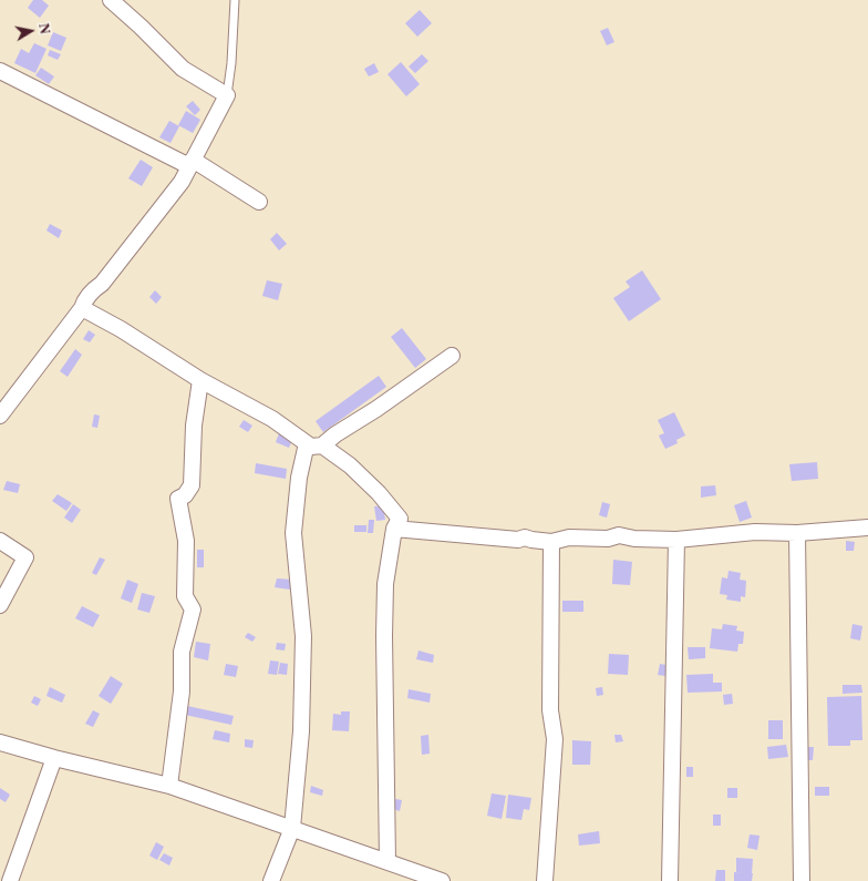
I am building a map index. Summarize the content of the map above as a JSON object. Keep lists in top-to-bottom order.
{
  "north": "right"
}
